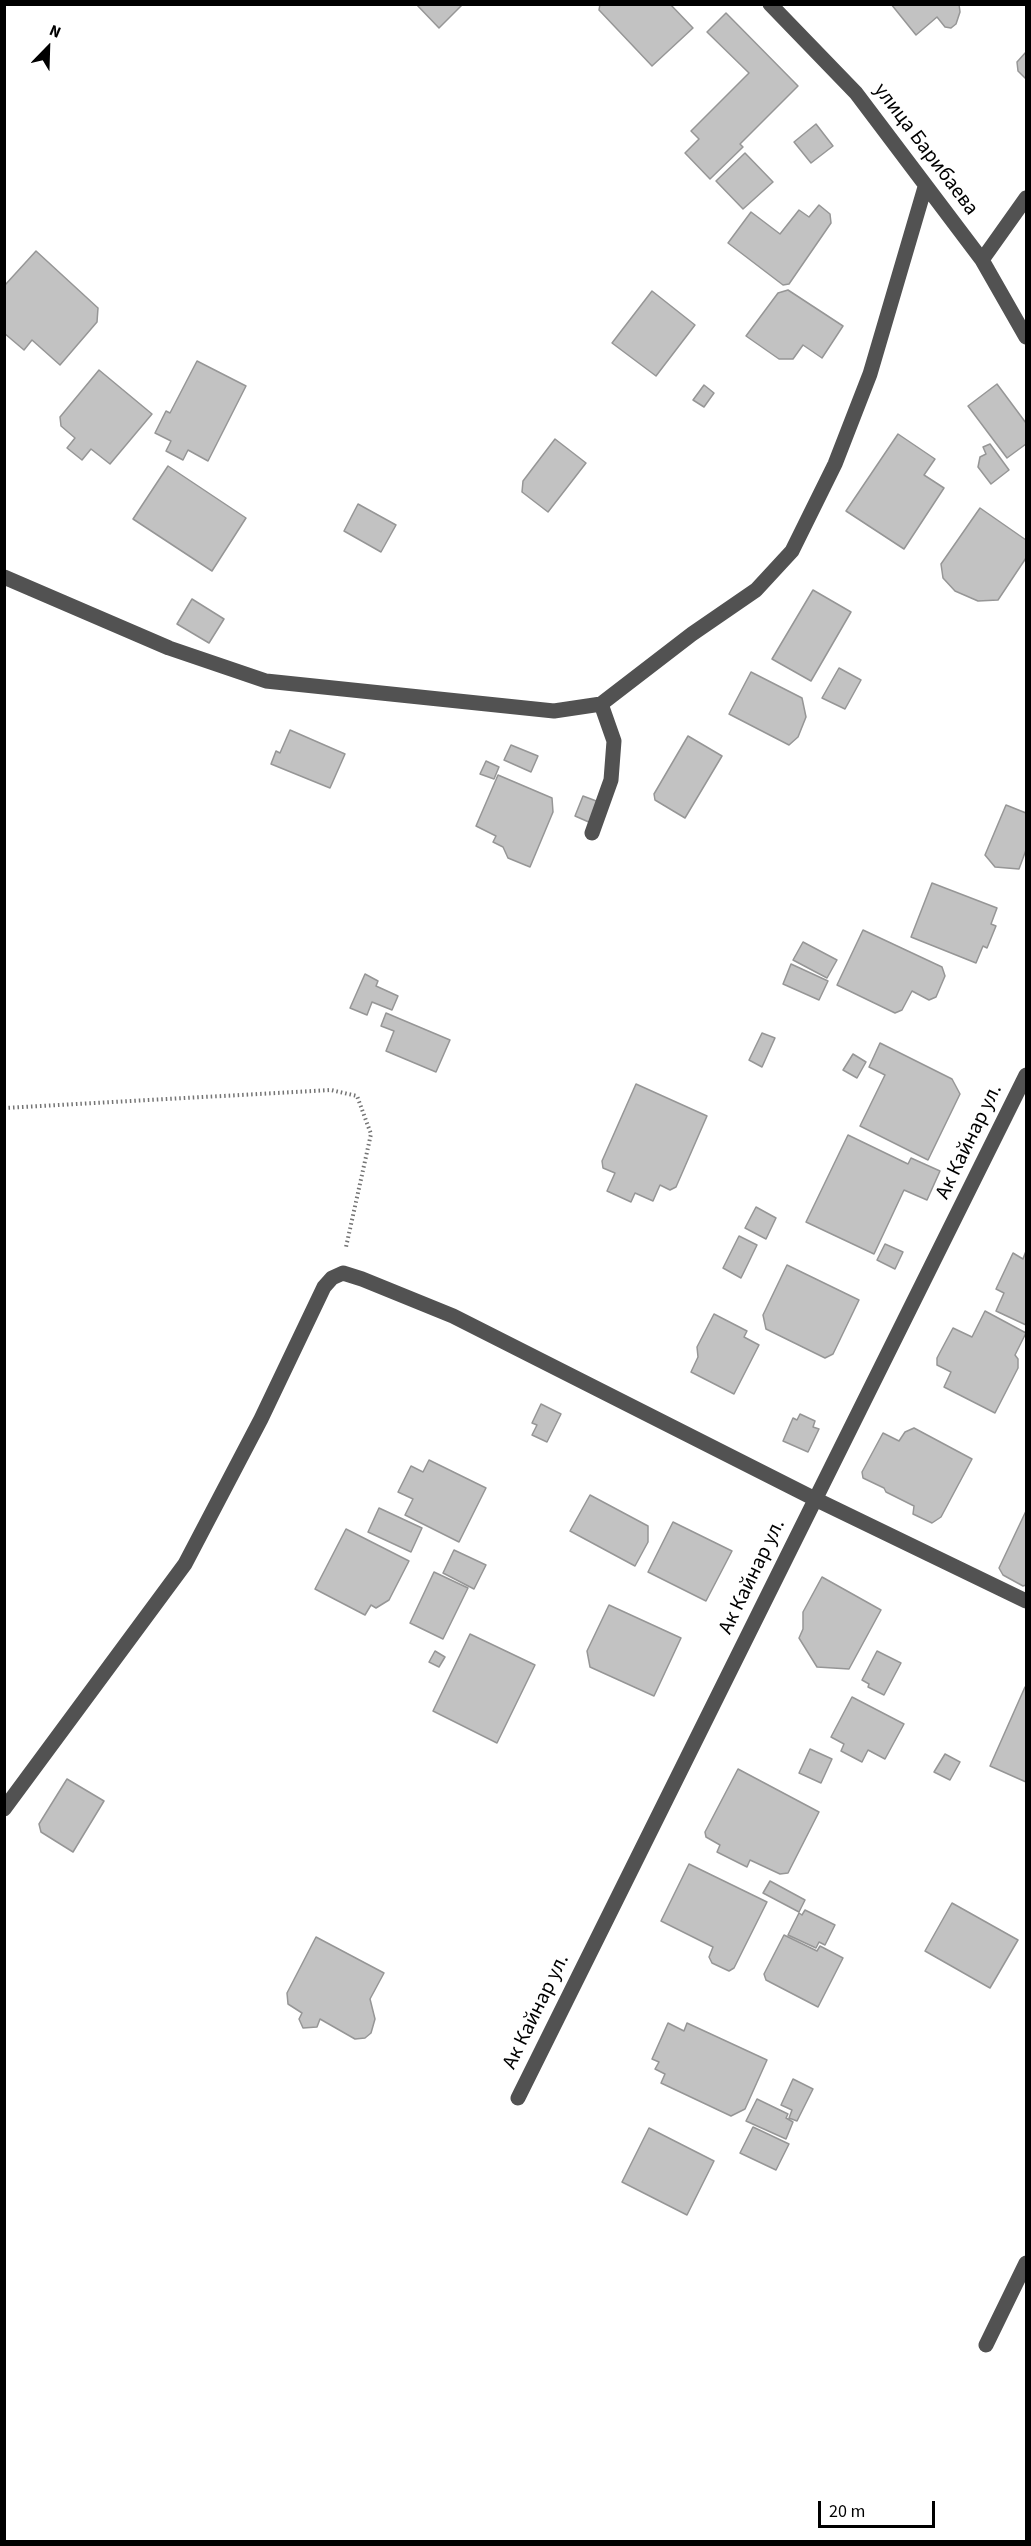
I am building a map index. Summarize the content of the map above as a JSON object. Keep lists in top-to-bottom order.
{
  "streets": {
    "street": ["улица Барибаева", "Ак Кайнар ул."]
  },
  "scale_bar": "20 m",
  "north": "top right"
}
